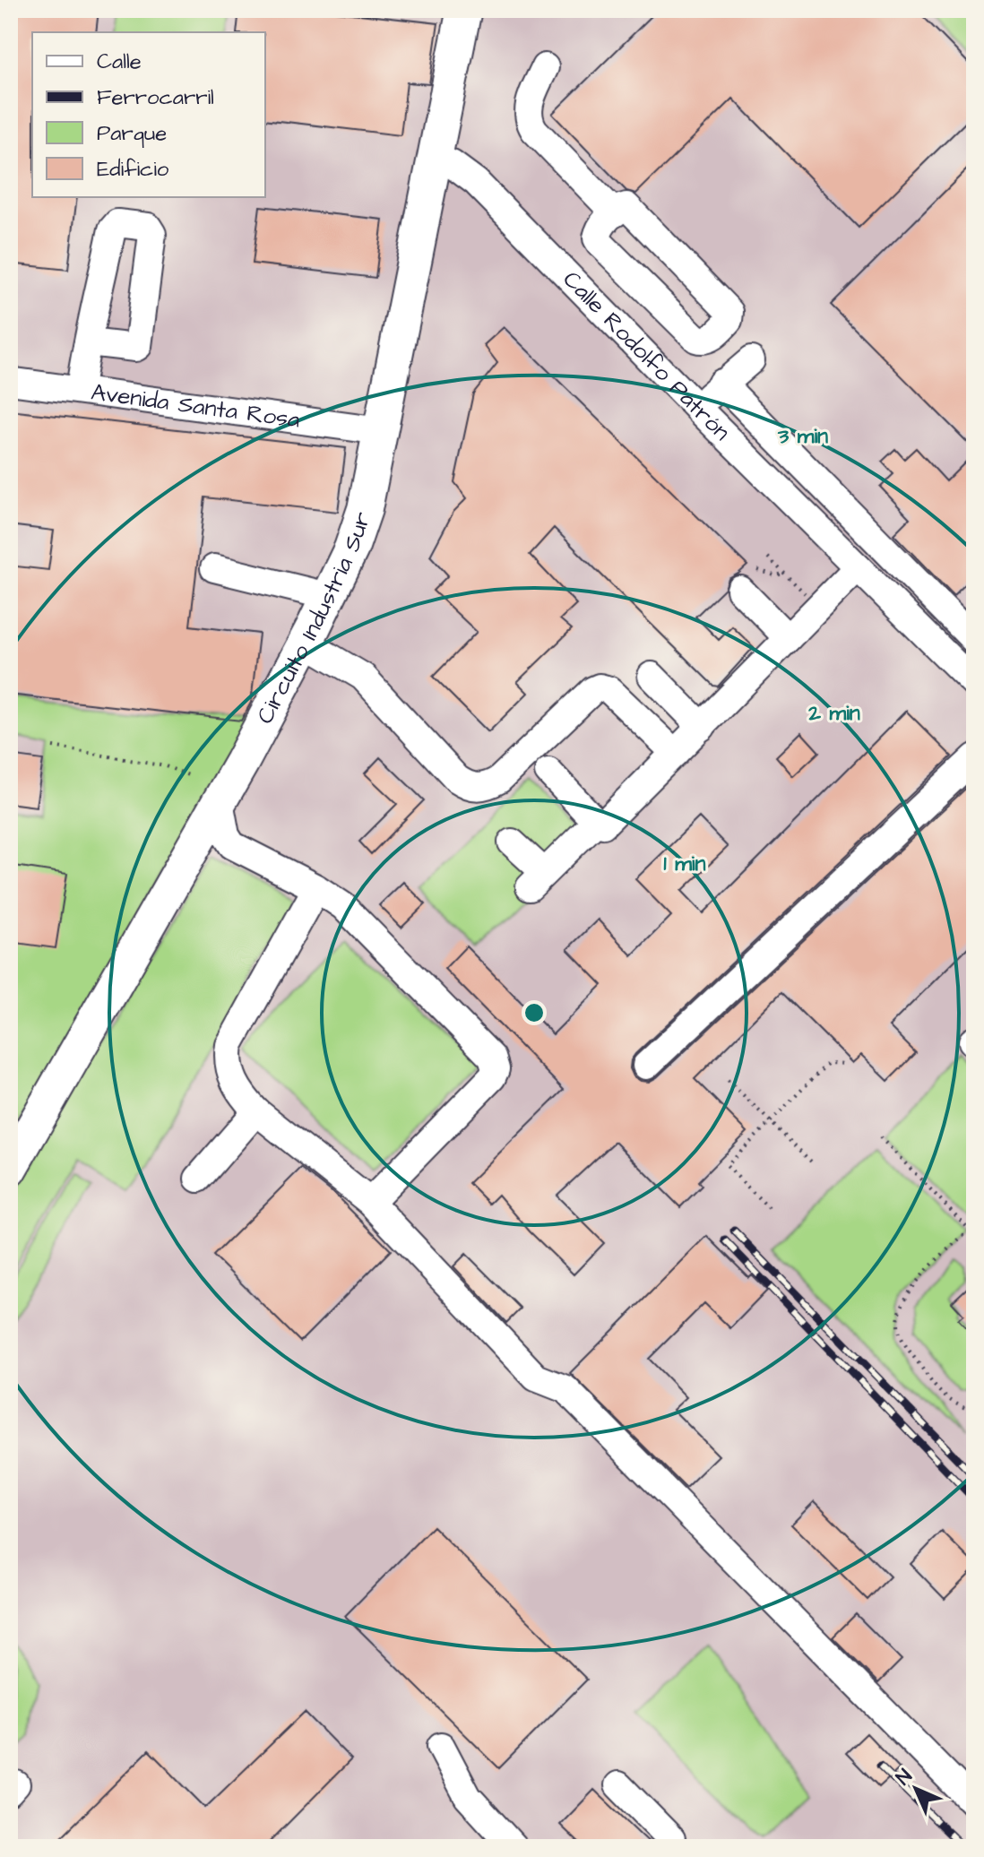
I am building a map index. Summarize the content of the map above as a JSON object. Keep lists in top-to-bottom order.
{
  "streets": {
    "main road": ["Circuito Industria Sur"],
    "street": ["Calle Rodolfo Patrón", "Avenida Santa Rosa"]
  },
  "crossings": [
    ["Calle Rodolfo Patrón", "Circuito Industria Sur"],
    ["Avenida Santa Rosa", "Circuito Industria Sur"]
  ],
  "legend": [
    "Calle",
    "Ferrocarril",
    "Parque",
    "Edificio"
  ],
  "north": "top left",
  "rings": ["3 min", "2 min", "1 min"]
}
